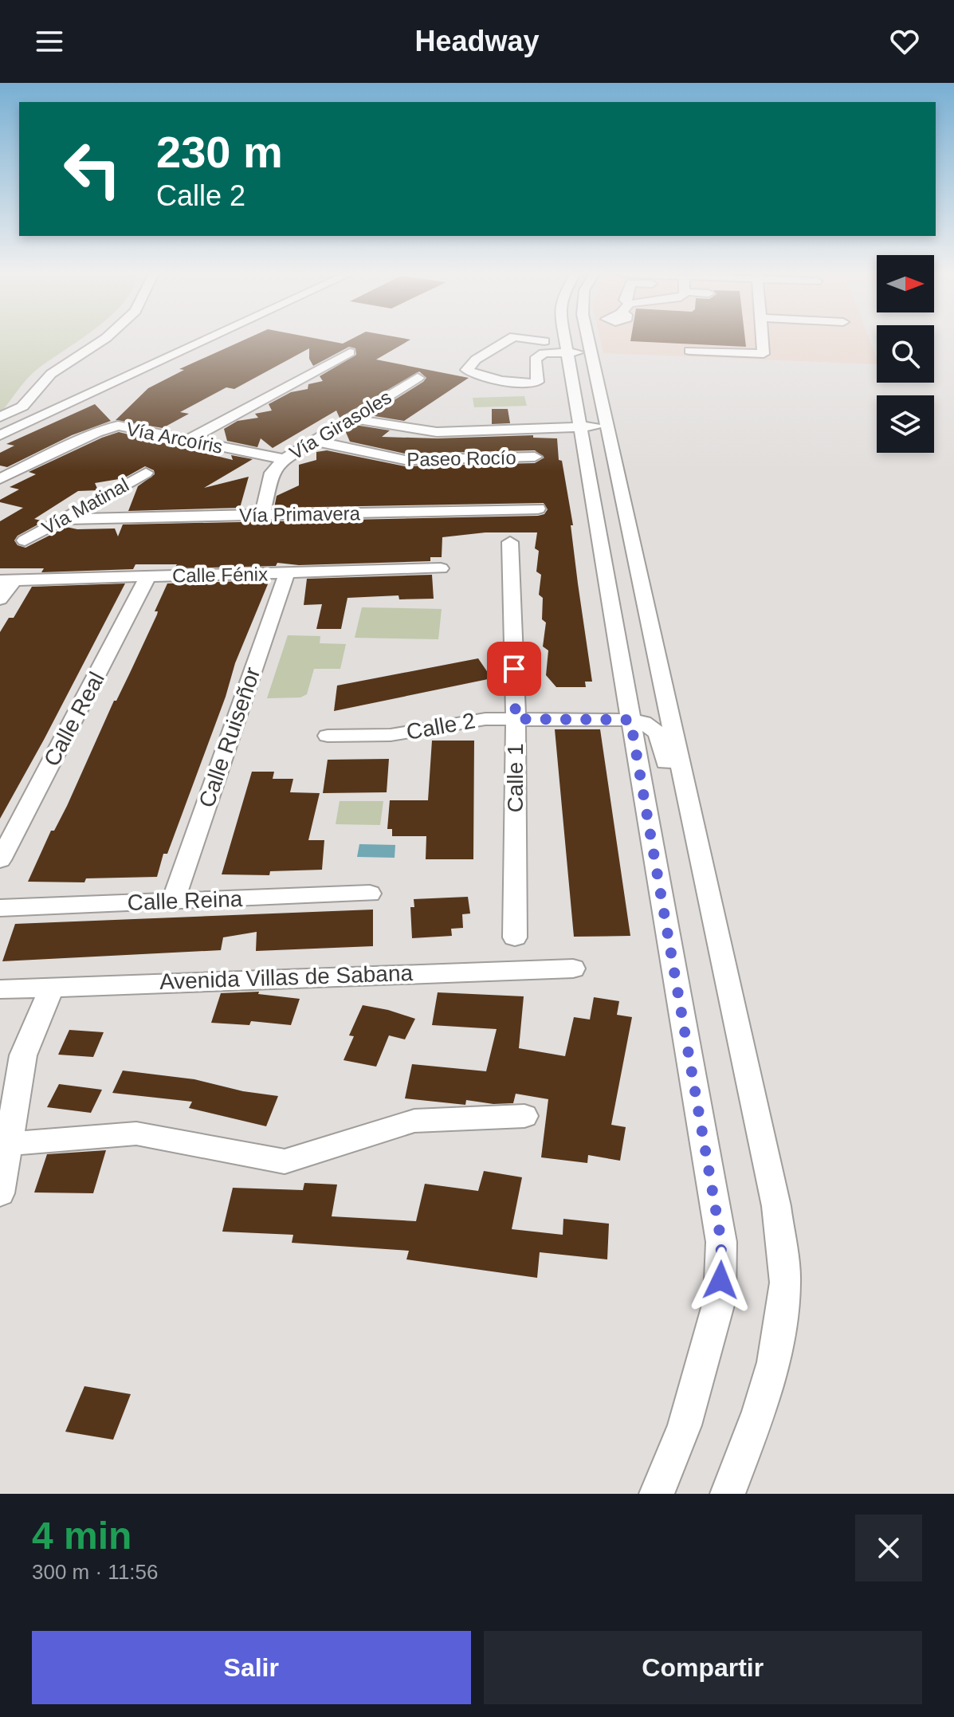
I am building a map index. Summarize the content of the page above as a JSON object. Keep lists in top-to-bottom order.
{
  "streets": {
    "street": [
      "Vía Girasoles",
      "Vía Arcoíris",
      "Paseo Rocío",
      "Vía Matinal",
      "Vía Primavera",
      "Calle Fénix",
      "Calle Real",
      "Calle 2",
      "Calle Ruiseñor",
      "Calle 1",
      "Calle Reina",
      "Avenida Villas de Sabana"
    ]
  },
  "crossings": [
    ["Vía Girasoles", "Vía Arcoíris"],
    ["Vía Girasoles", "Paseo Rocío"],
    ["Vía Girasoles", "Vía Primavera"],
    ["Vía Matinal", "Vía Primavera"],
    ["Calle Fénix", "Calle Real"],
    ["Calle Fénix", "Calle Ruiseñor"],
    ["Calle 2", "Calle 1"],
    ["Calle Ruiseñor", "Calle Reina"]
  ],
  "north": "right",
  "page": {
    "header": "Headway",
    "turn": ["230 m", "Calle 2"],
    "heading": ["4 min", "300 m · 11:56"],
    "buttons": ["Salir", "Compartir"]
  }
}
